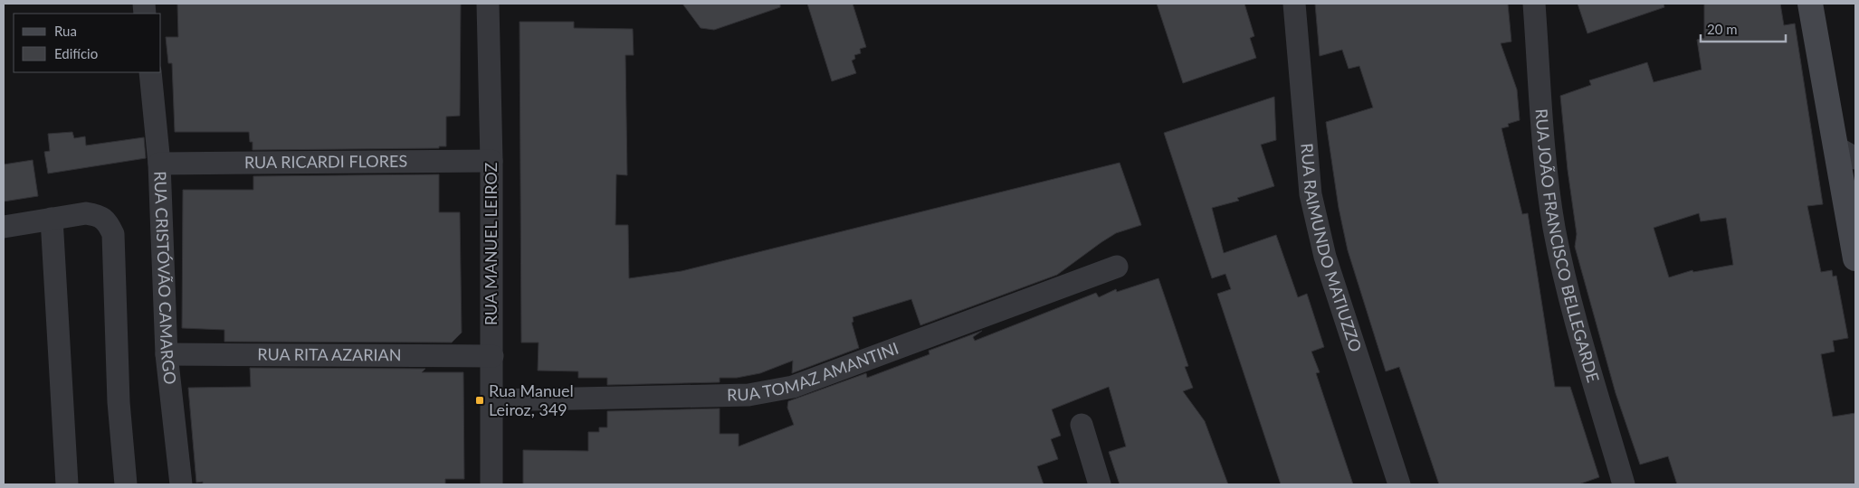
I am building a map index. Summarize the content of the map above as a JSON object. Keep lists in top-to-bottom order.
{
  "streets": {
    "street": [
      "RUA RICARDI FLORES",
      "RUA MANUEL LEIROZ",
      "RUA JOÃO FRANCISCO BELLEGARDE",
      "RUA RAIMUNDO MATIUZZO",
      "RUA CRISTÓVÃO CAMARGO",
      "RUA RITA AZARIAN",
      "RUA TOMAZ AMANTINI"
    ]
  },
  "crossings": [
    ["RUA RICARDI FLORES", "RUA MANUEL LEIROZ"],
    ["RUA RICARDI FLORES", "RUA CRISTÓVÃO CAMARGO"],
    ["RUA MANUEL LEIROZ", "RUA RITA AZARIAN"],
    ["RUA MANUEL LEIROZ", "RUA TOMAZ AMANTINI"],
    ["RUA CRISTÓVÃO CAMARGO", "RUA RITA AZARIAN"]
  ],
  "places": {
    "transit": ["Rua Manuel Leiroz, 349"]
  },
  "legend": ["Rua", "Edifício"],
  "scale_bar": "20 m"
}
